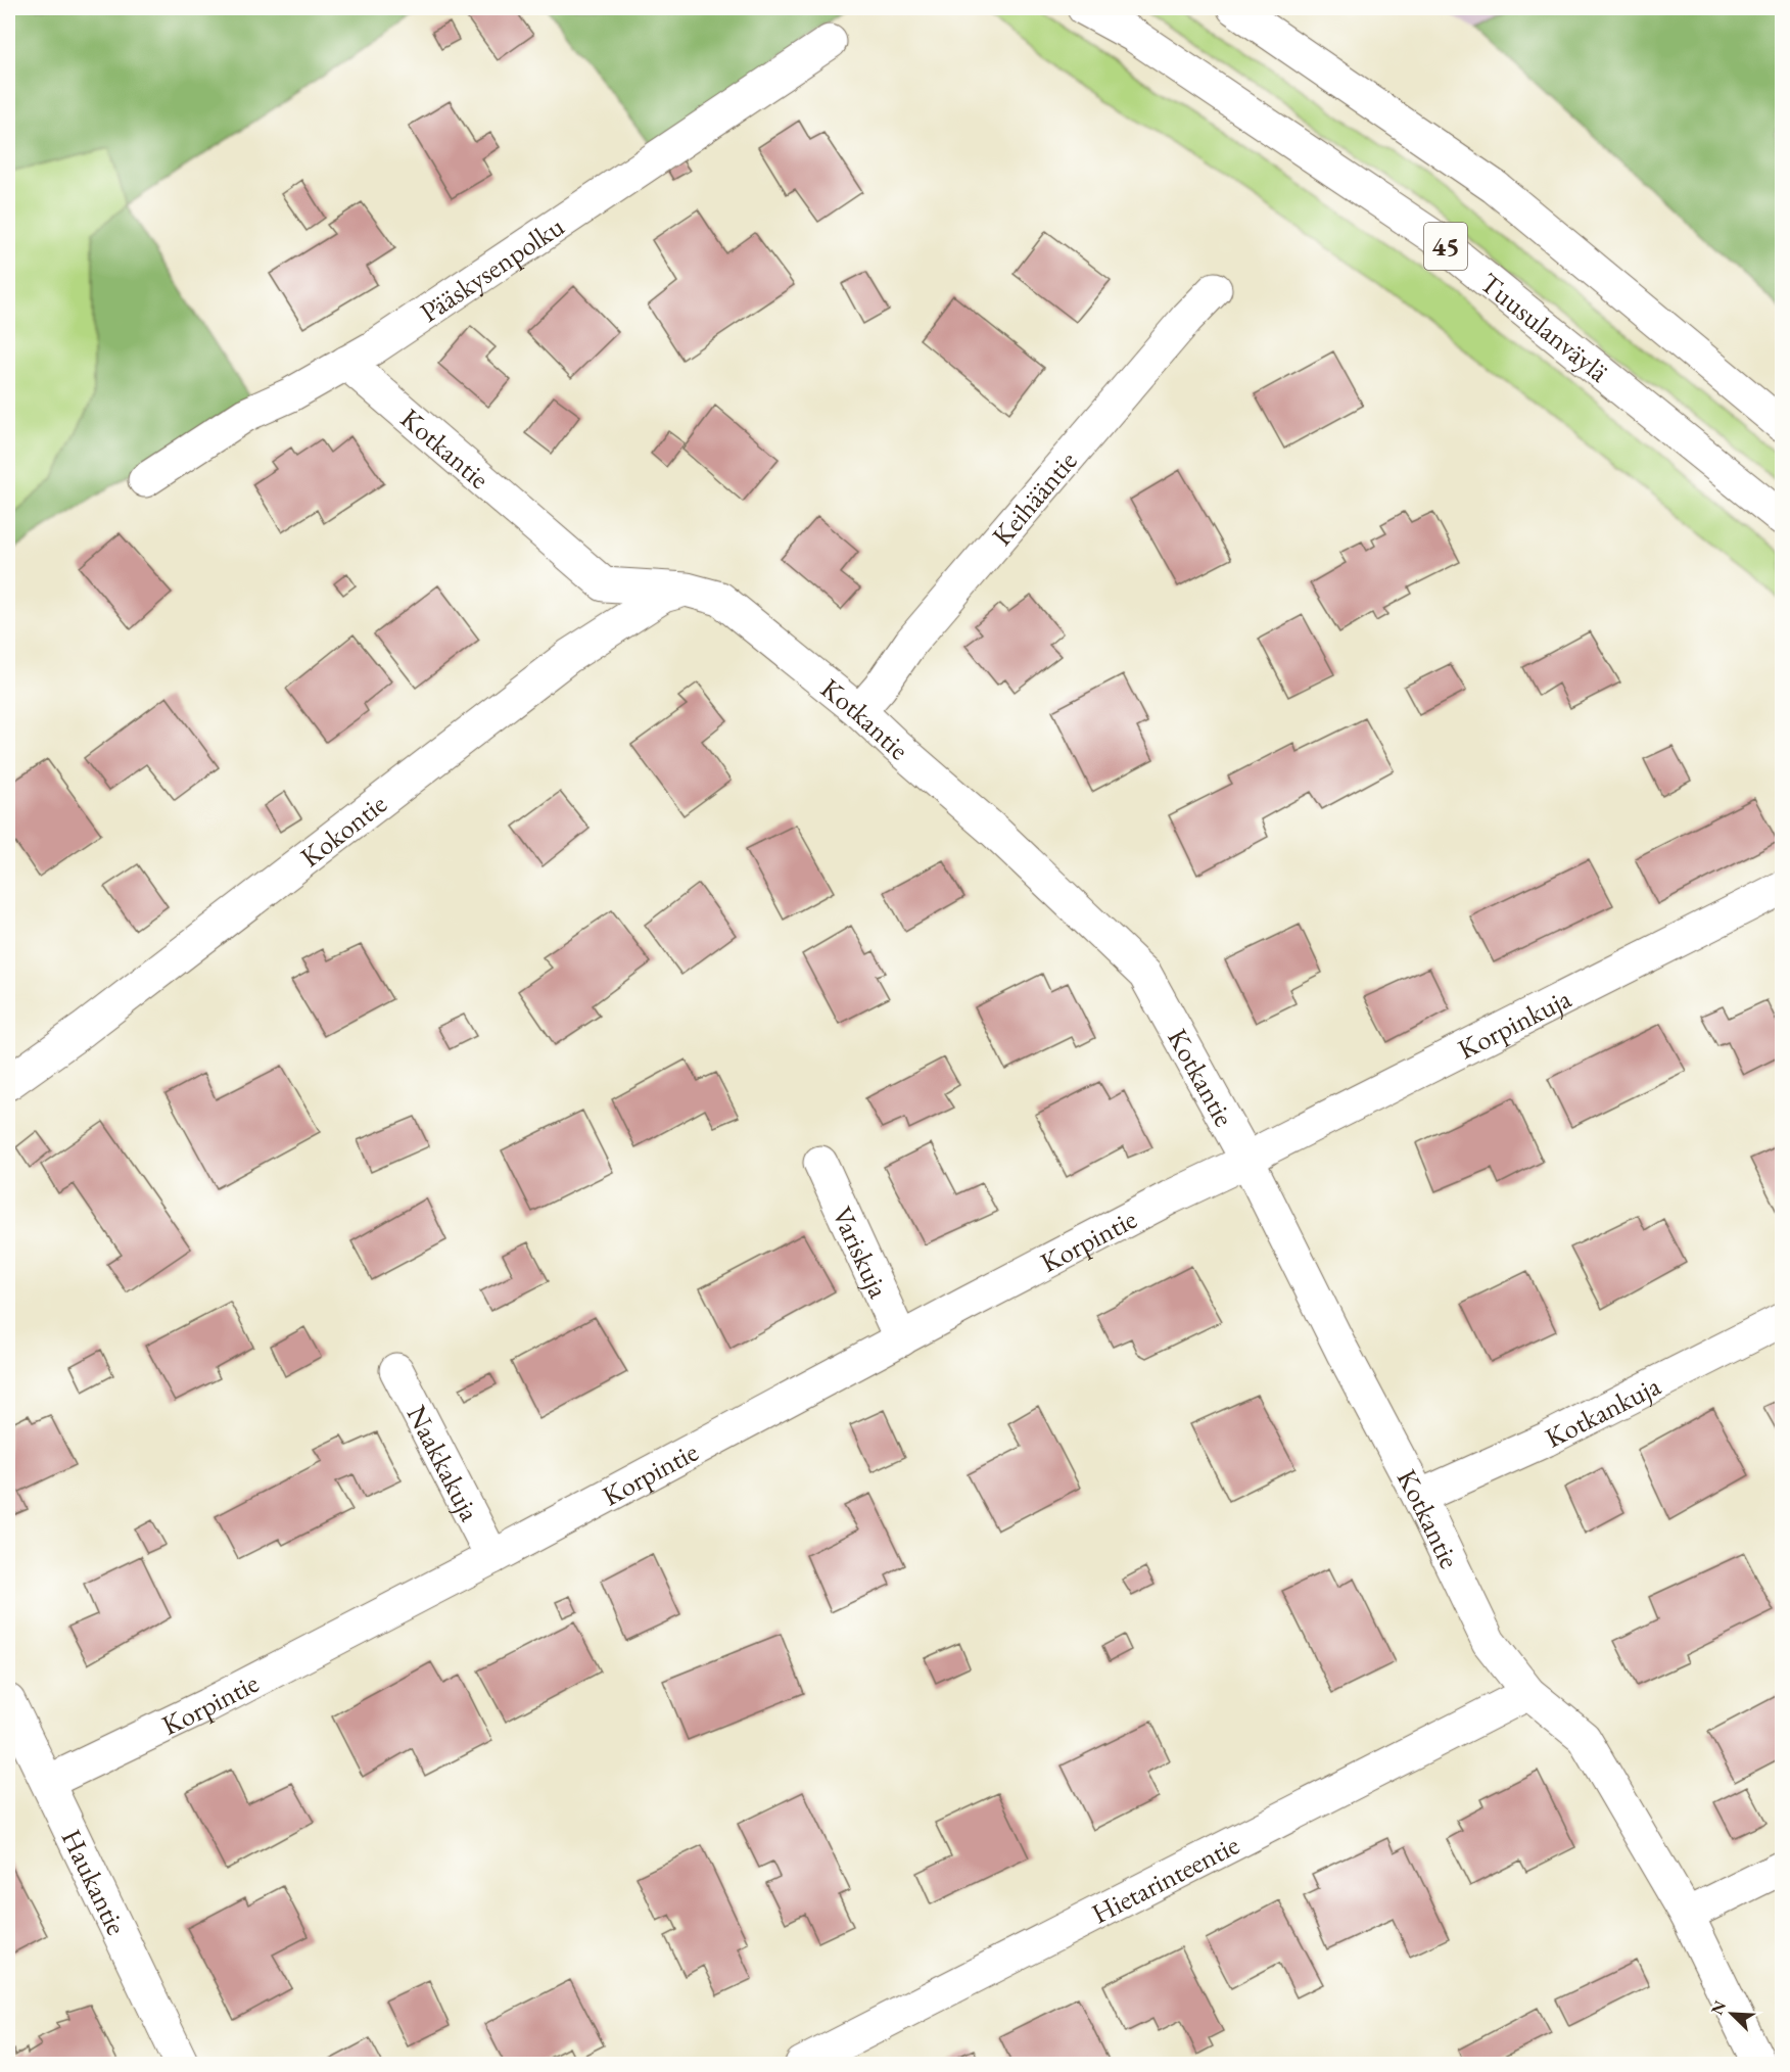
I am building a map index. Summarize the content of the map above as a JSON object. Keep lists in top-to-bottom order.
{
  "streets": {
    "street": [
      "45",
      "Pääskysenpolku",
      "Tuusulanväylä",
      "Kotkantie",
      "Keihääntie",
      "Kokontie",
      "Korpinkuja",
      "Korpintie",
      "Variskuja",
      "Kotkankuja",
      "Naakkakuja",
      "Hietarinteentie",
      "Haukantie"
    ]
  },
  "crossings": [
    ["Pääskysenpolku", "Kotkantie"],
    ["Kotkantie", "Keihääntie"],
    ["Kotkantie", "Kokontie"],
    ["Kotkantie", "Korpinkuja"],
    ["Kotkantie", "Korpintie"],
    ["Kotkantie", "Kotkankuja"],
    ["Kotkantie", "Hietarinteentie"],
    ["Korpinkuja", "Korpintie"],
    ["Korpintie", "Variskuja"],
    ["Korpintie", "Naakkakuja"],
    ["Korpintie", "Haukantie"]
  ],
  "north": "top left"
}
